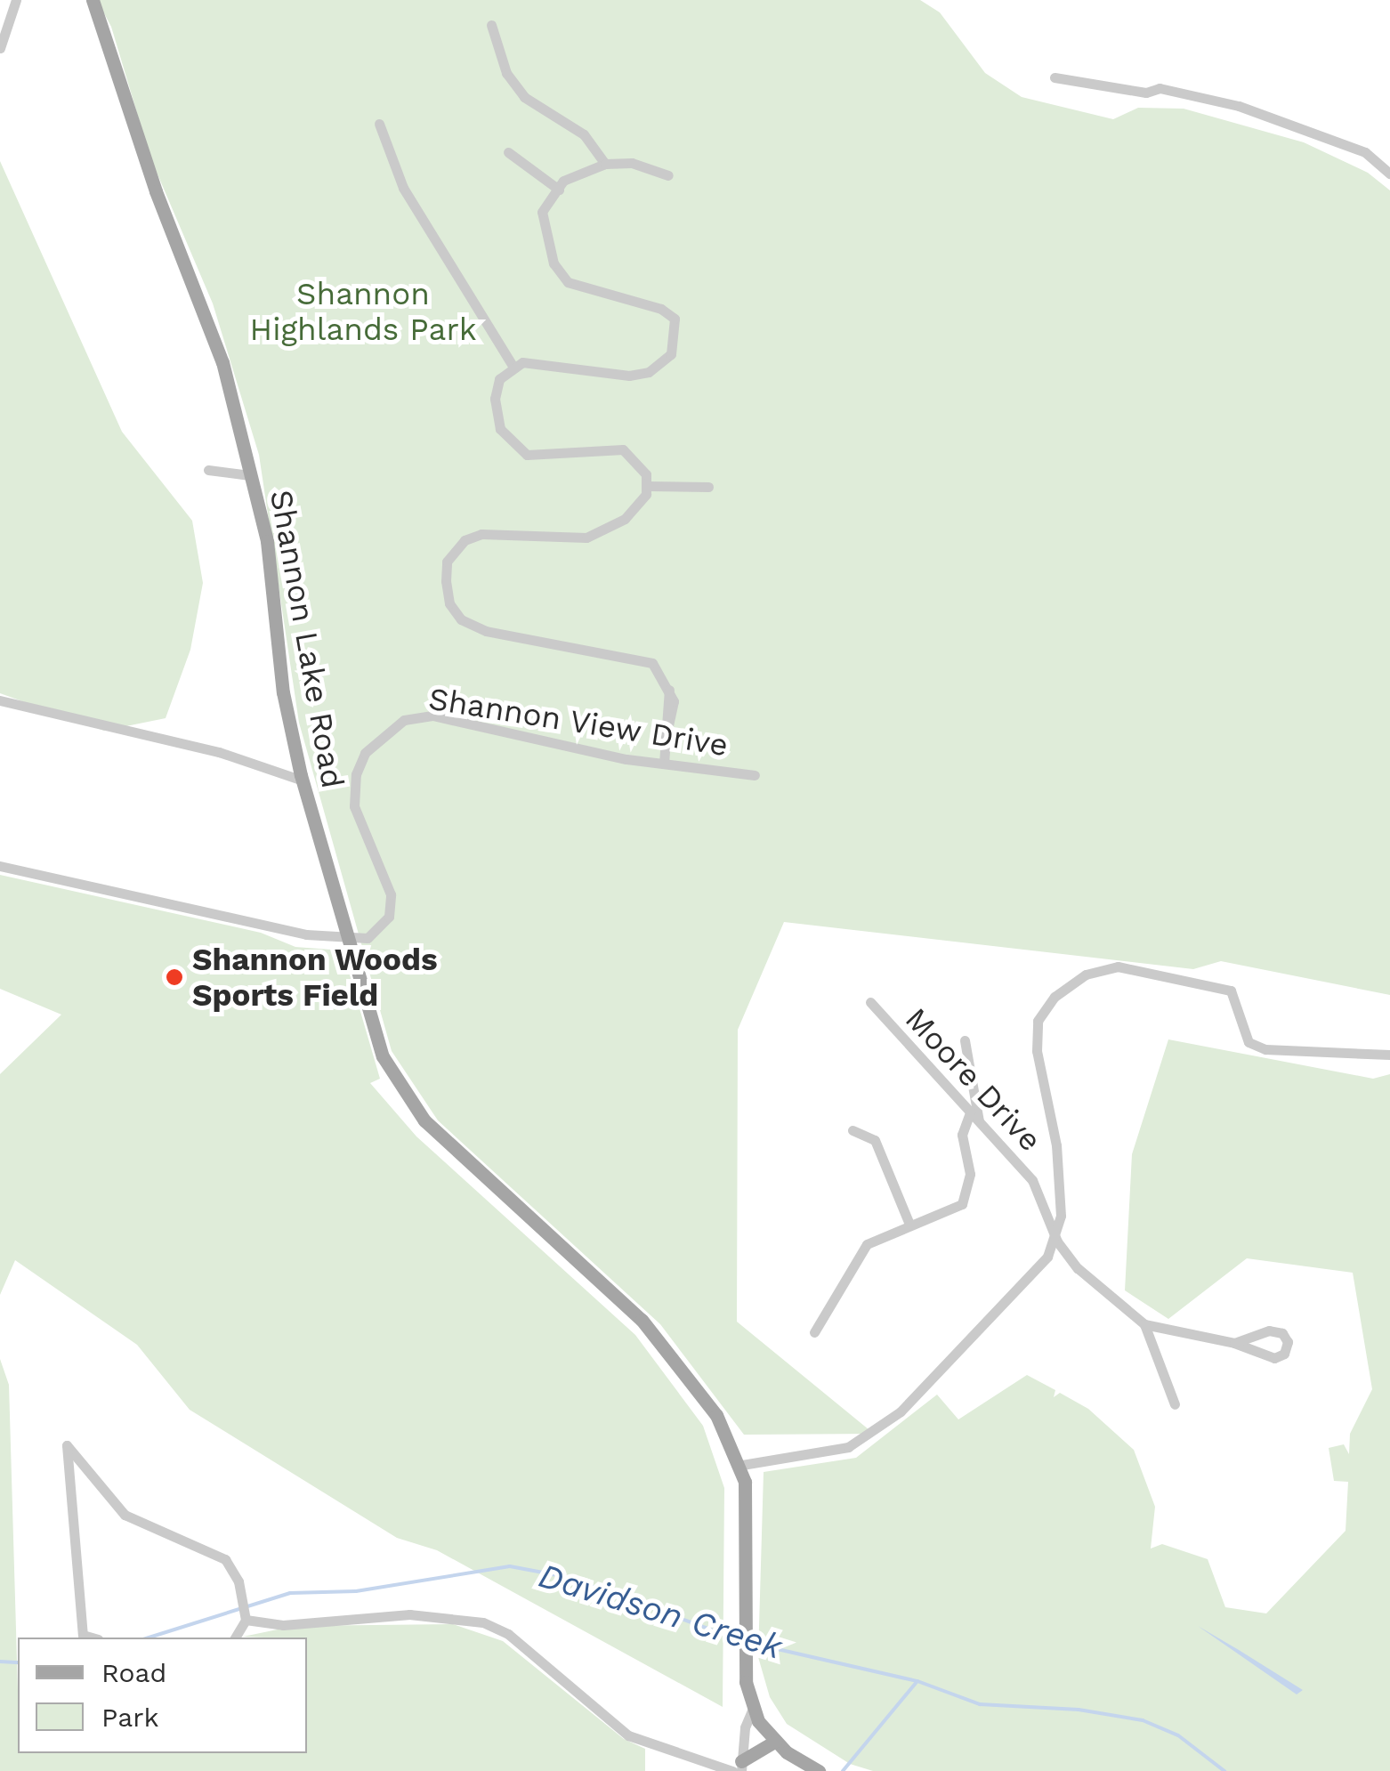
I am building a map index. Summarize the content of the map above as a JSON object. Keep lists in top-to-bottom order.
{
  "streets": {
    "main road": ["Shannon Lake Road"],
    "street": ["Shannon View Drive", "Moore Drive"]
  },
  "crossings": [
    ["Shannon Lake Road", "Shannon View Drive"]
  ],
  "water": ["Davidson Creek"],
  "parks": ["Shannon Highlands Park"],
  "places": ["Shannon Woods Sports Field"],
  "legend": ["Road", "Park"]
}
